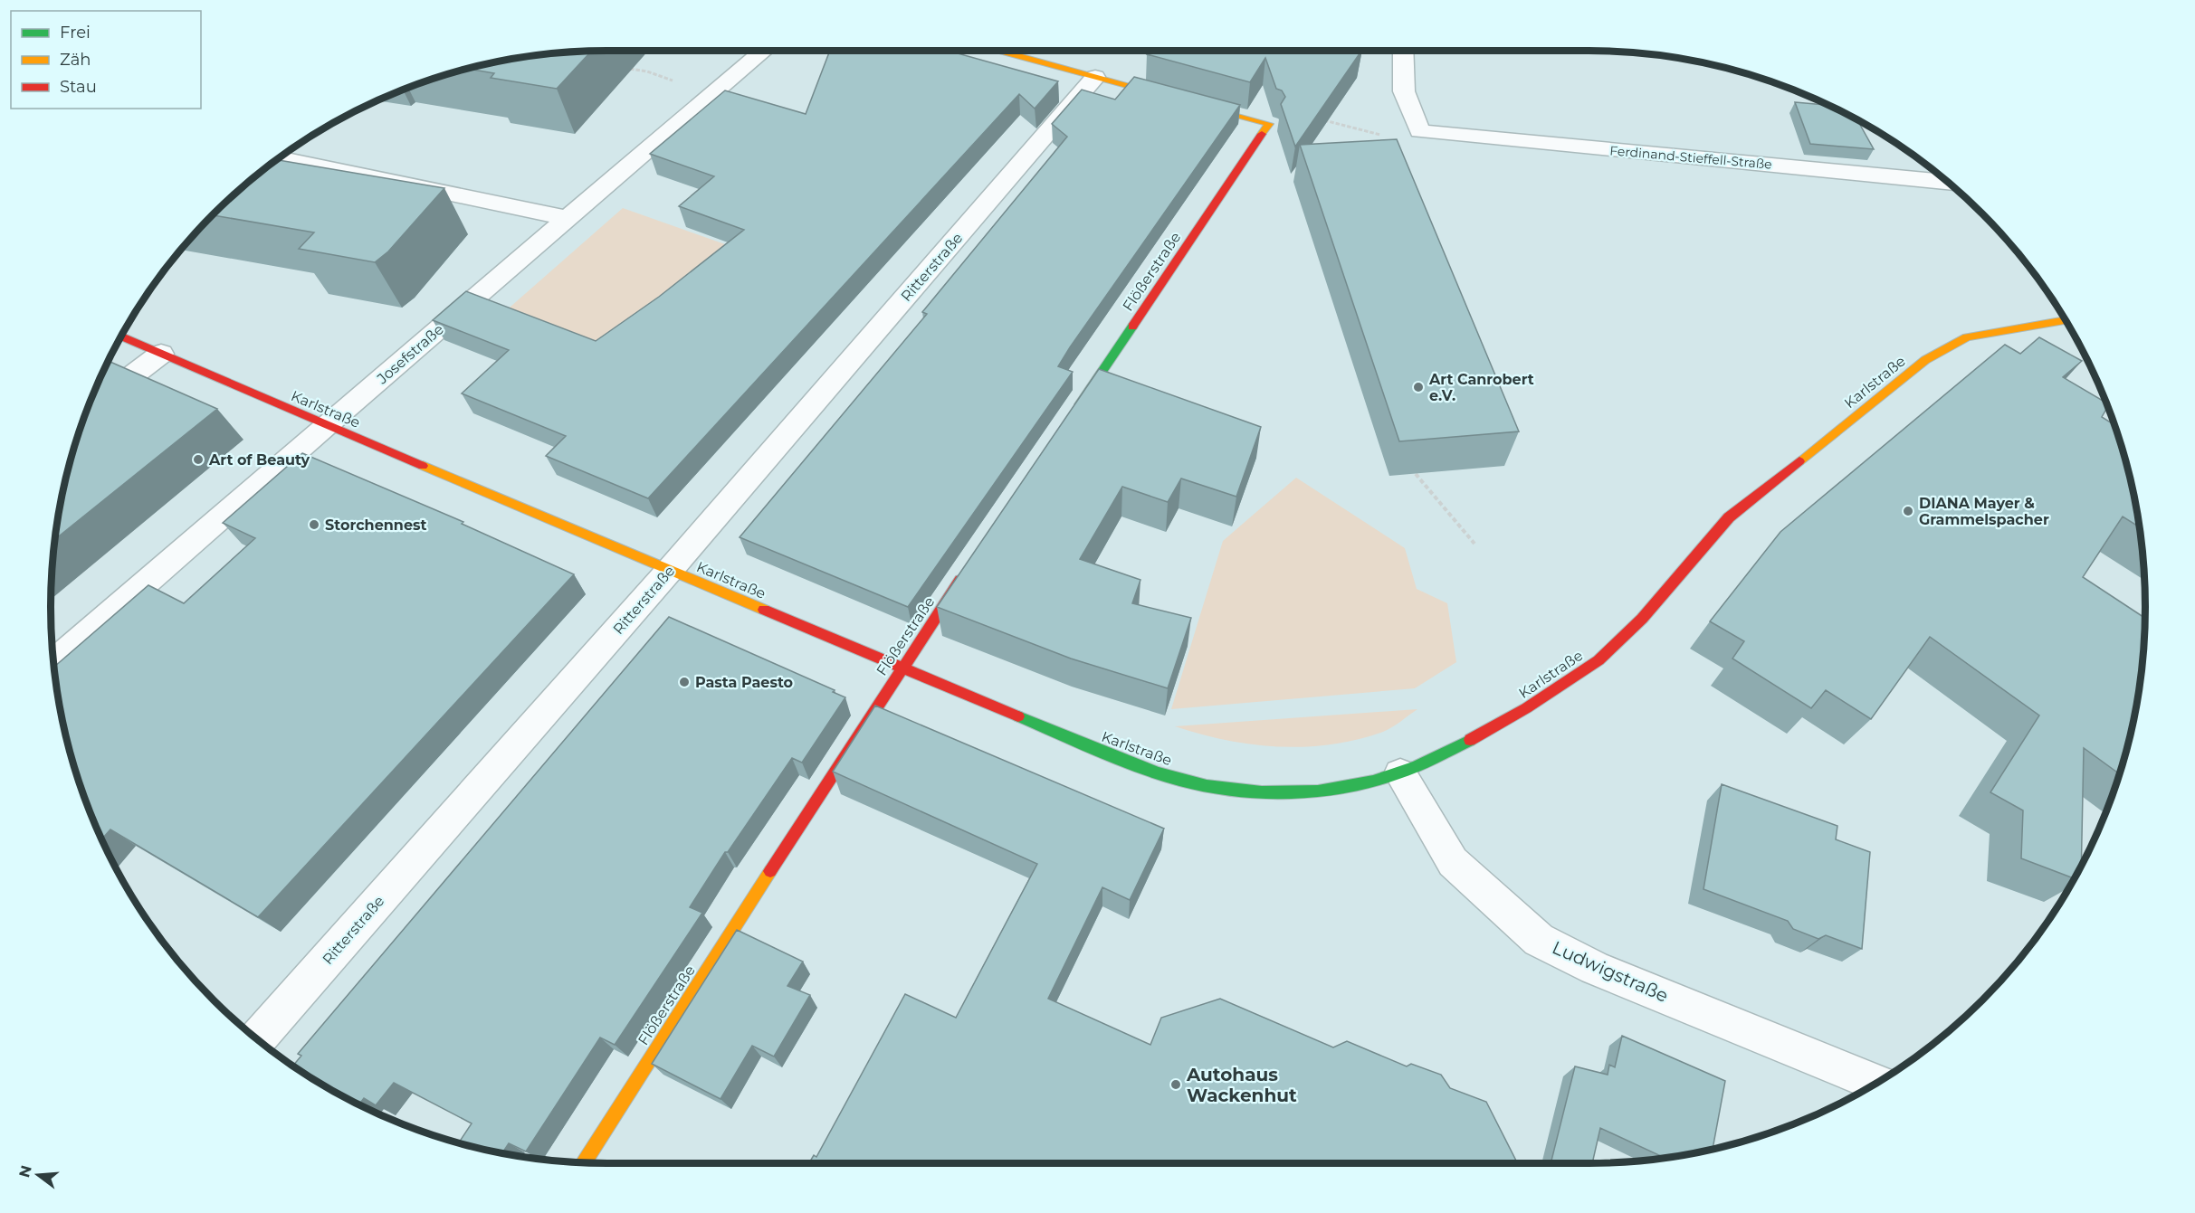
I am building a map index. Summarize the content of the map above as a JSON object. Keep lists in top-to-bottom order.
{
  "streets": {
    "street": [
      "Ferdinand-Stieffell-Straße",
      "Ritterstraße",
      "Flößerstraße",
      "Josefstraße",
      "Karlstraße",
      "Ludwigstraße"
    ]
  },
  "crossings": [
    ["Ritterstraße", "Flößerstraße"],
    ["Ritterstraße", "Karlstraße"],
    ["Flößerstraße", "Karlstraße"],
    ["Josefstraße", "Karlstraße"],
    ["Karlstraße", "Ludwigstraße"]
  ],
  "places": [
    "Art Canrobert e.V.",
    "Art of Beauty",
    "DIANA Mayer & Grammelspacher",
    "Storchennest",
    "Pasta Paesto",
    "Autohaus Wackenhut"
  ],
  "legend": ["Frei", "Zäh", "Stau"],
  "north": "left"
}
